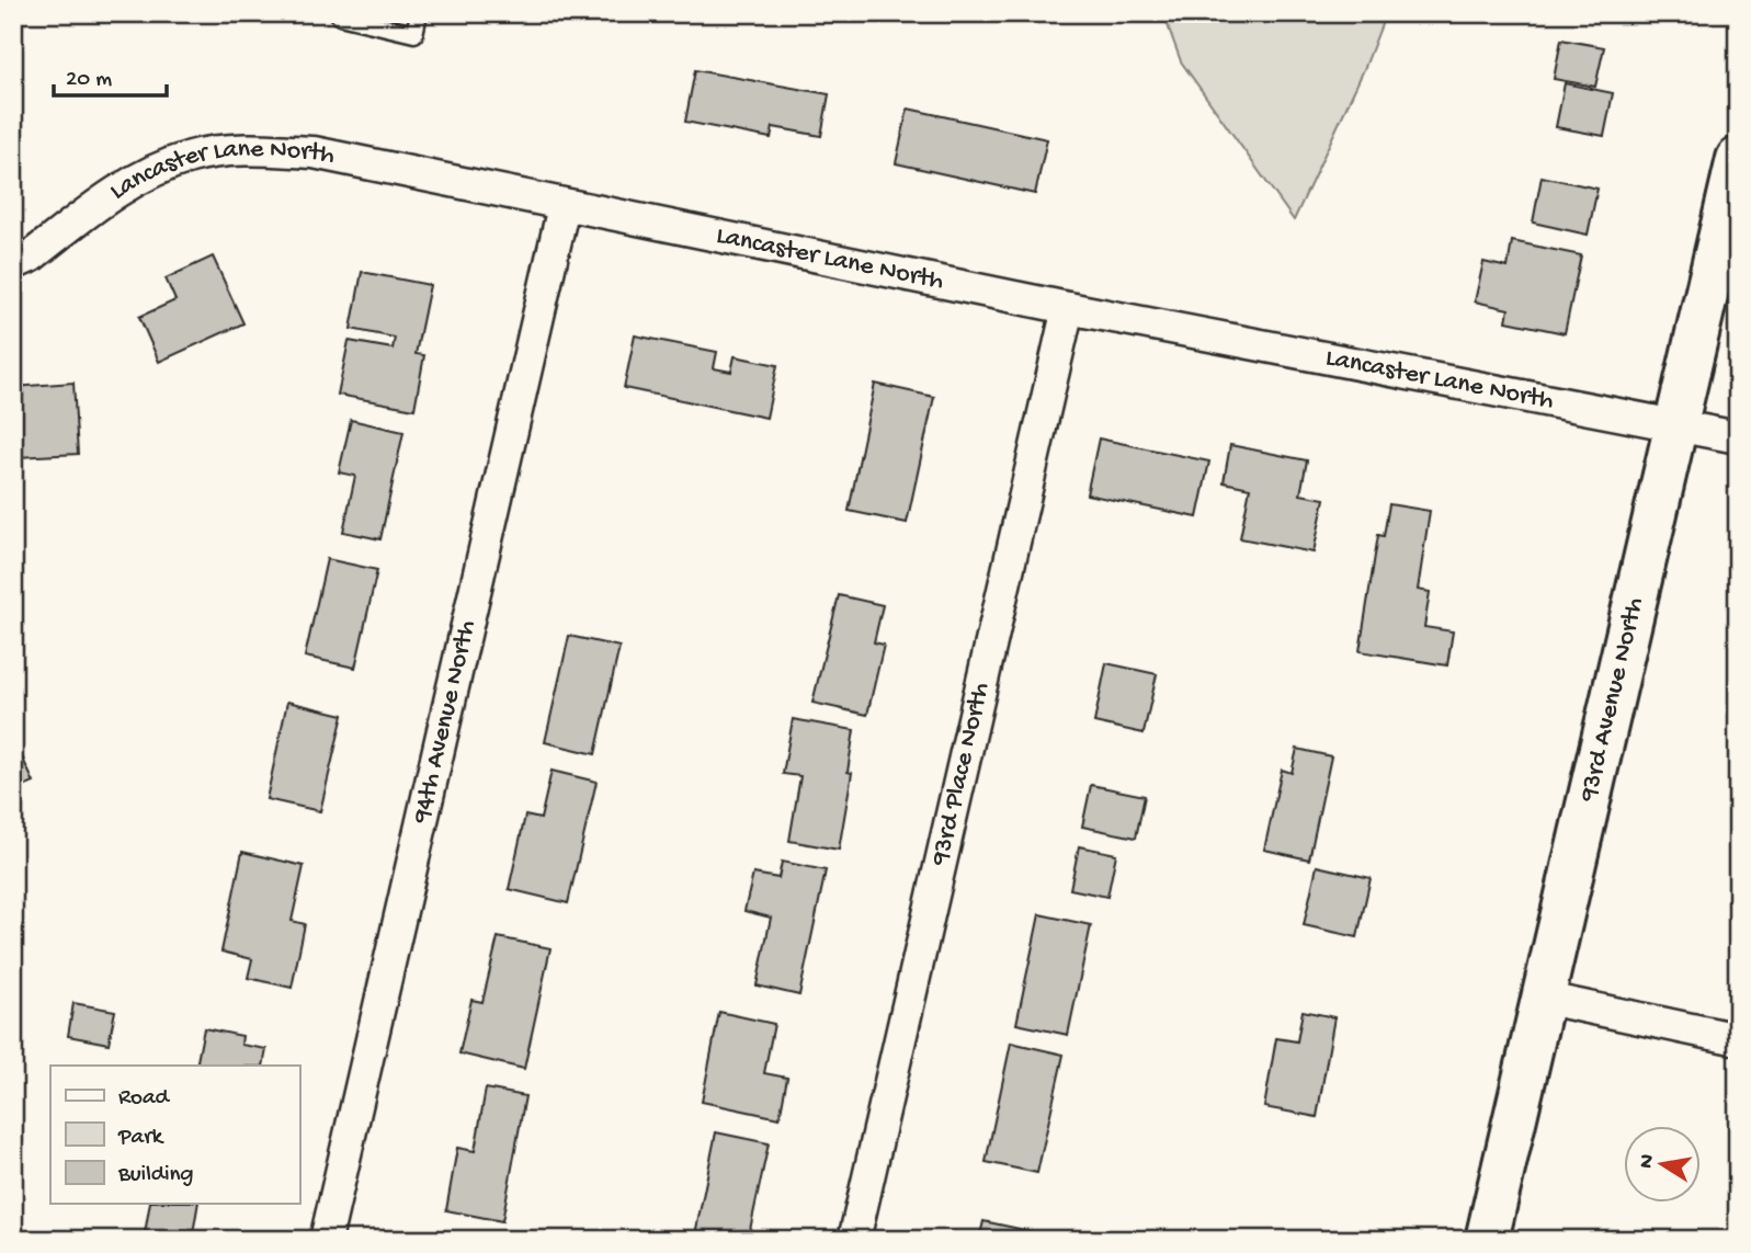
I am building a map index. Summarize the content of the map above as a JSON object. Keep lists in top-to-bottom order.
{
  "streets": {
    "street": [
      "Lancaster Lane North",
      "93rd Avenue North",
      "94th Avenue North",
      "93rd Place North"
    ]
  },
  "crossings": [
    ["Lancaster Lane North", "93rd Avenue North"],
    ["Lancaster Lane North", "94th Avenue North"],
    ["Lancaster Lane North", "93rd Place North"]
  ],
  "legend": ["Road", "Park", "Building"],
  "scale_bar": "20 m",
  "north": "left"
}
